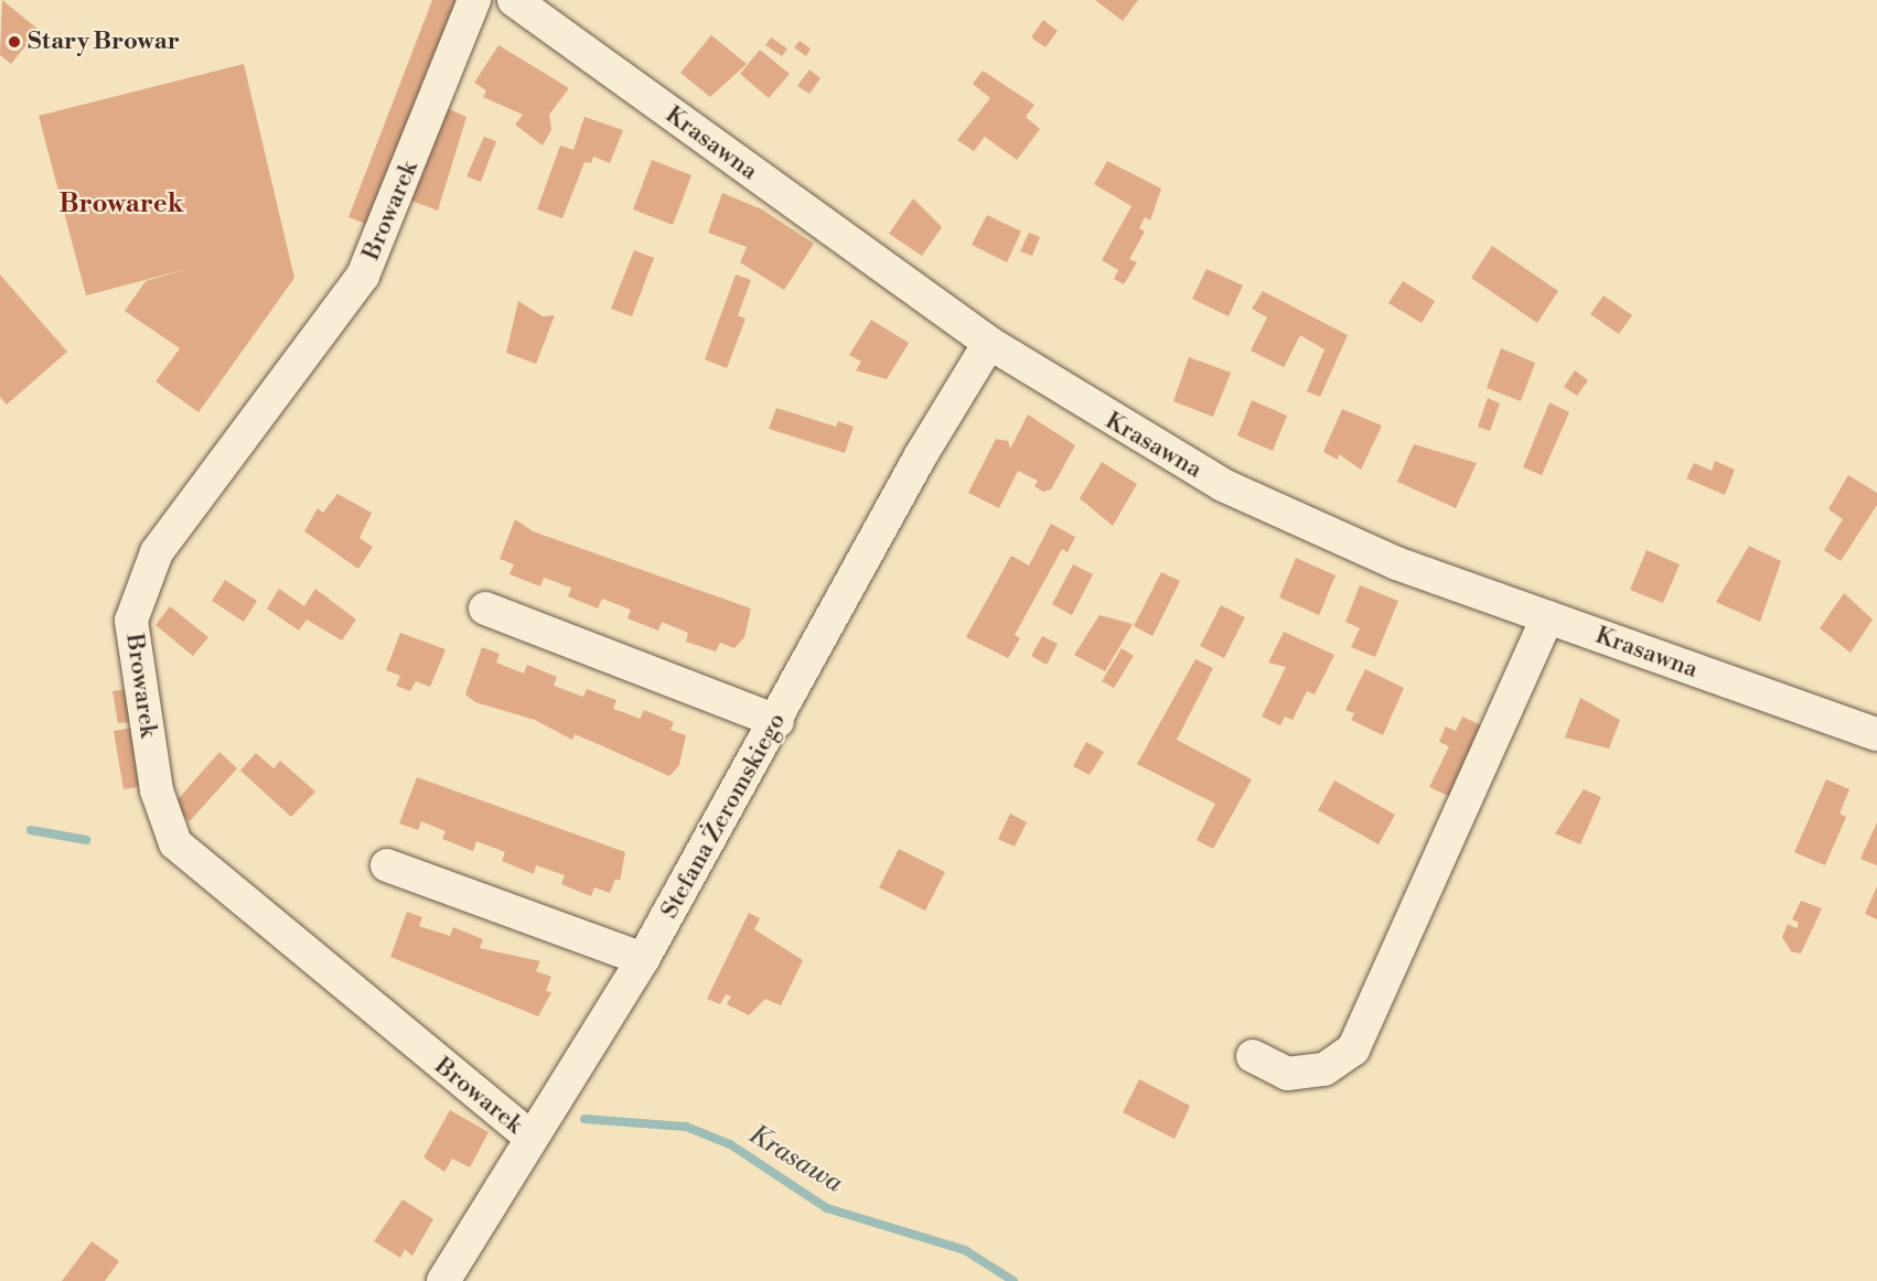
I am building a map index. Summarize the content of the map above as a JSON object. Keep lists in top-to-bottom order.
{
  "streets": {
    "street": ["Krasawna", "Browarek", "Stefana Żeromskiego"]
  },
  "crossings": [
    ["Krasawna", "Stefana Żeromskiego"],
    ["Browarek", "Stefana Żeromskiego"]
  ],
  "districts": ["Browarek"],
  "water": ["Krasawa"],
  "places": ["Stary Browar"]
}
